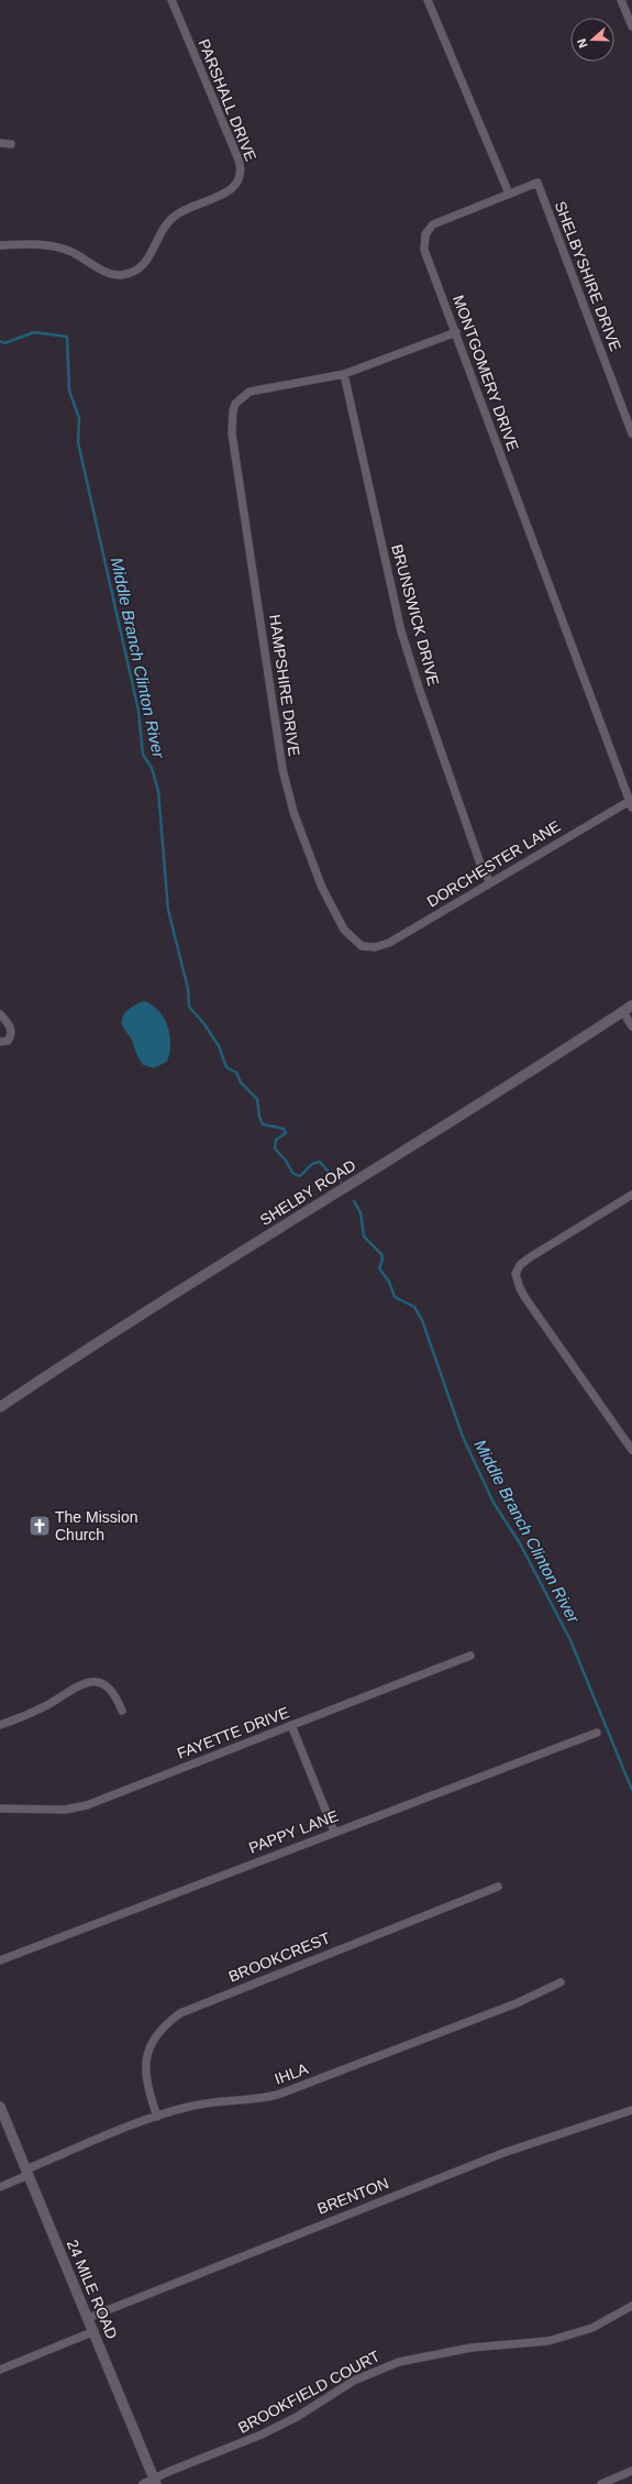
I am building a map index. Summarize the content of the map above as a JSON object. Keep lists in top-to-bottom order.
{
  "streets": {
    "street": [
      "PARSHALL DRIVE",
      "SHELBYSHIRE DRIVE",
      "MONTGOMERY DRIVE",
      "BRUNSWICK DRIVE",
      "HAMPSHIRE DRIVE",
      "DORCHESTER LANE",
      "SHELBY ROAD",
      "FAYETTE DRIVE",
      "PAPPY LANE",
      "BROOKCREST",
      "IHLA",
      "BRENTON",
      "24 MILE ROAD",
      "BROOKFIELD COURT"
    ]
  },
  "crossings": [
    ["SHELBYSHIRE DRIVE", "MONTGOMERY DRIVE"],
    ["MONTGOMERY DRIVE", "DORCHESTER LANE"],
    ["BRUNSWICK DRIVE", "HAMPSHIRE DRIVE"],
    ["BRUNSWICK DRIVE", "DORCHESTER LANE"],
    ["HAMPSHIRE DRIVE", "DORCHESTER LANE"],
    ["BROOKCREST", "IHLA"],
    ["IHLA", "24 MILE ROAD"],
    ["BRENTON", "24 MILE ROAD"],
    ["24 MILE ROAD", "BROOKFIELD COURT"]
  ],
  "water": ["Middle Branch Clinton River"],
  "places": {
    "church": ["The Mission Church"]
  },
  "north": "left"
}
